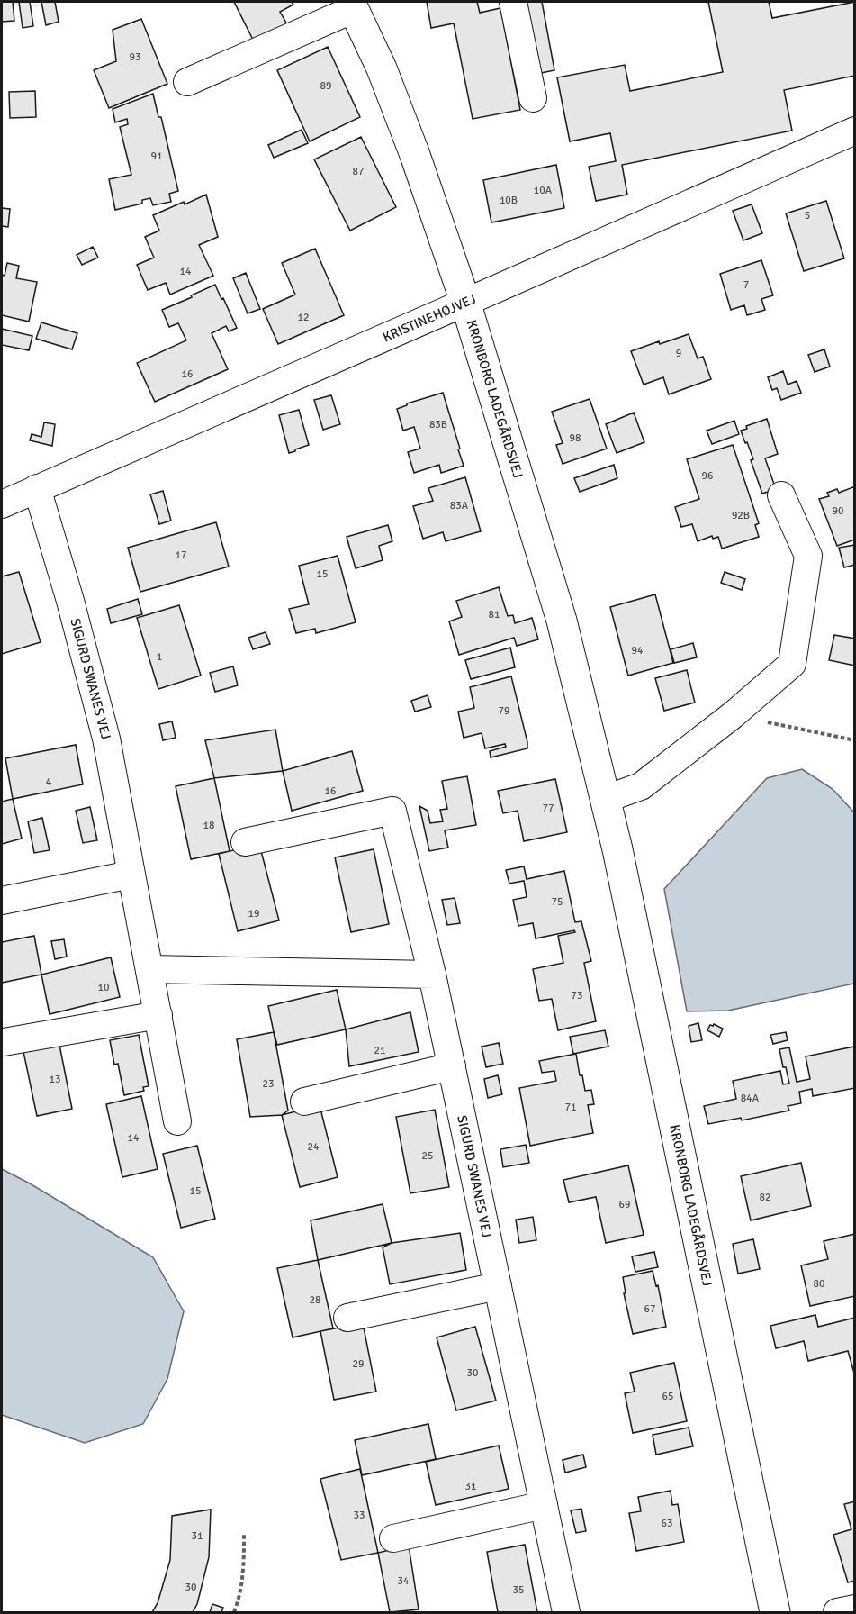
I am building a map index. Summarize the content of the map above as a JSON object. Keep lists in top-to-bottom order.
{
  "streets": {
    "street": ["KRISTINEHØJVEJ", "KRONBORG LADEGÅRDSVEJ", "SIGURD SWANES VEJ"]
  },
  "crossings": [
    ["KRISTINEHØJVEJ", "KRONBORG LADEGÅRDSVEJ"],
    ["KRISTINEHØJVEJ", "SIGURD SWANES VEJ"]
  ],
  "house_numbers": [
    "93",
    "89",
    "91",
    "87",
    "10A",
    "10B",
    "5",
    "14",
    "7",
    "12",
    "9",
    "16",
    "83B",
    "98",
    "96",
    "83A",
    "90",
    "92B",
    "17",
    "15",
    "81",
    "94",
    "1",
    "79",
    "4",
    "16",
    "77",
    "18",
    "75",
    "19",
    "10",
    "73",
    "21",
    "13",
    "23",
    "84A",
    "71",
    "14",
    "24",
    "25",
    "15",
    "82",
    "69",
    "80",
    "28",
    "67",
    "29",
    "30",
    "65",
    "31",
    "33",
    "63",
    "31",
    "34",
    "30",
    "35"
  ]
}
